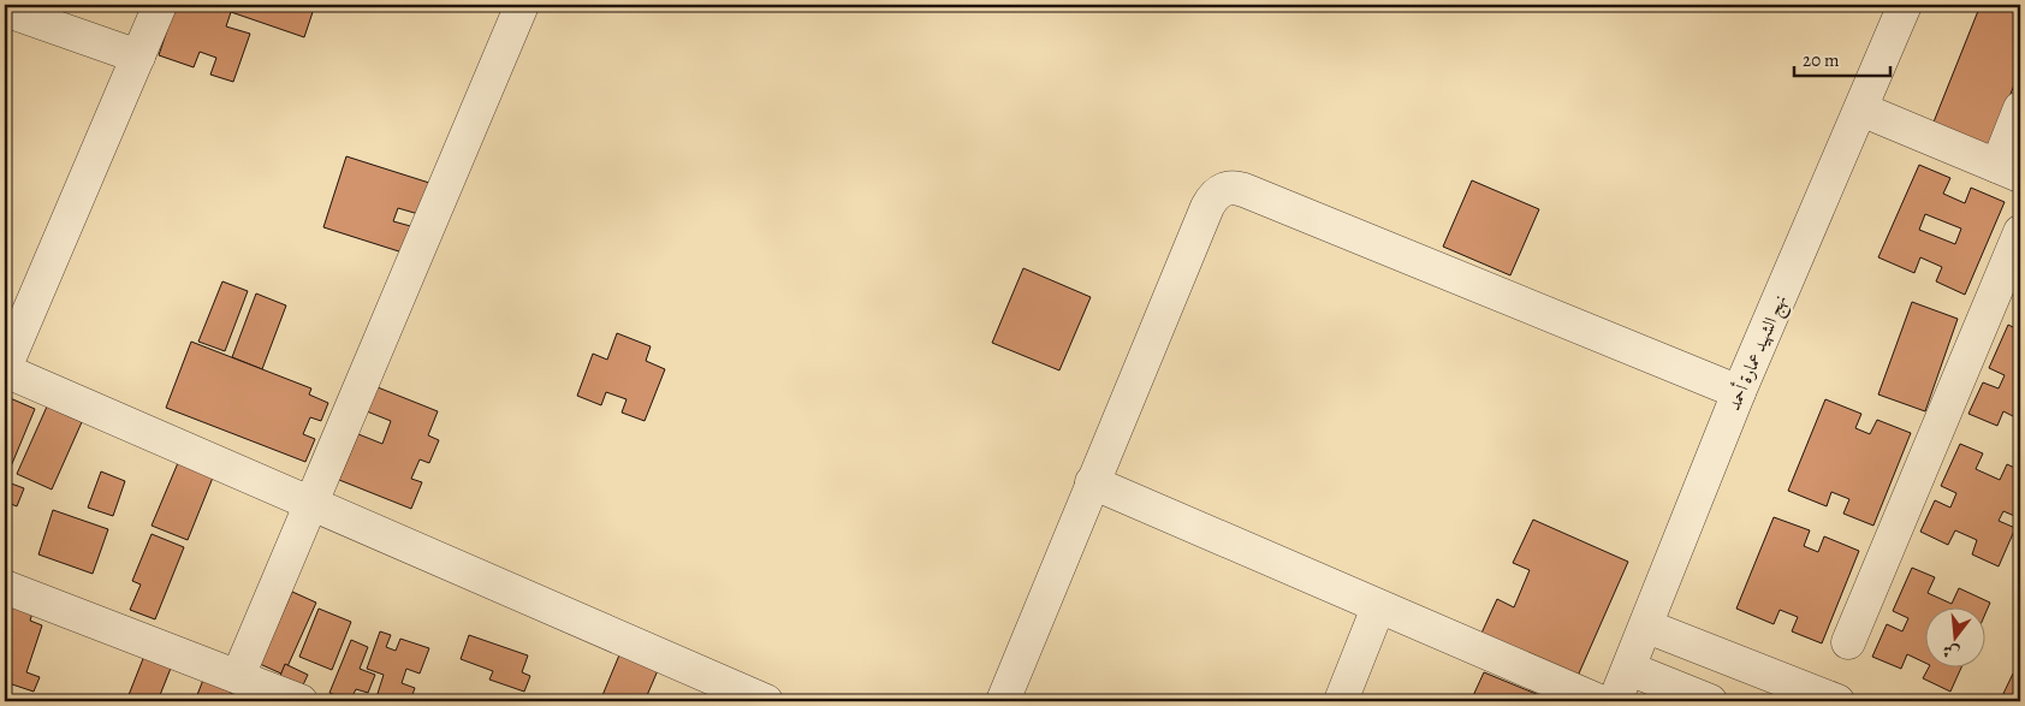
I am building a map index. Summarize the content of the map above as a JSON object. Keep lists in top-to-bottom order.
{
  "streets": {
    "street": ["نهج الشهيد عمارة أحمد"]
  },
  "scale_bar": "20 m",
  "north": "bottom"
}
